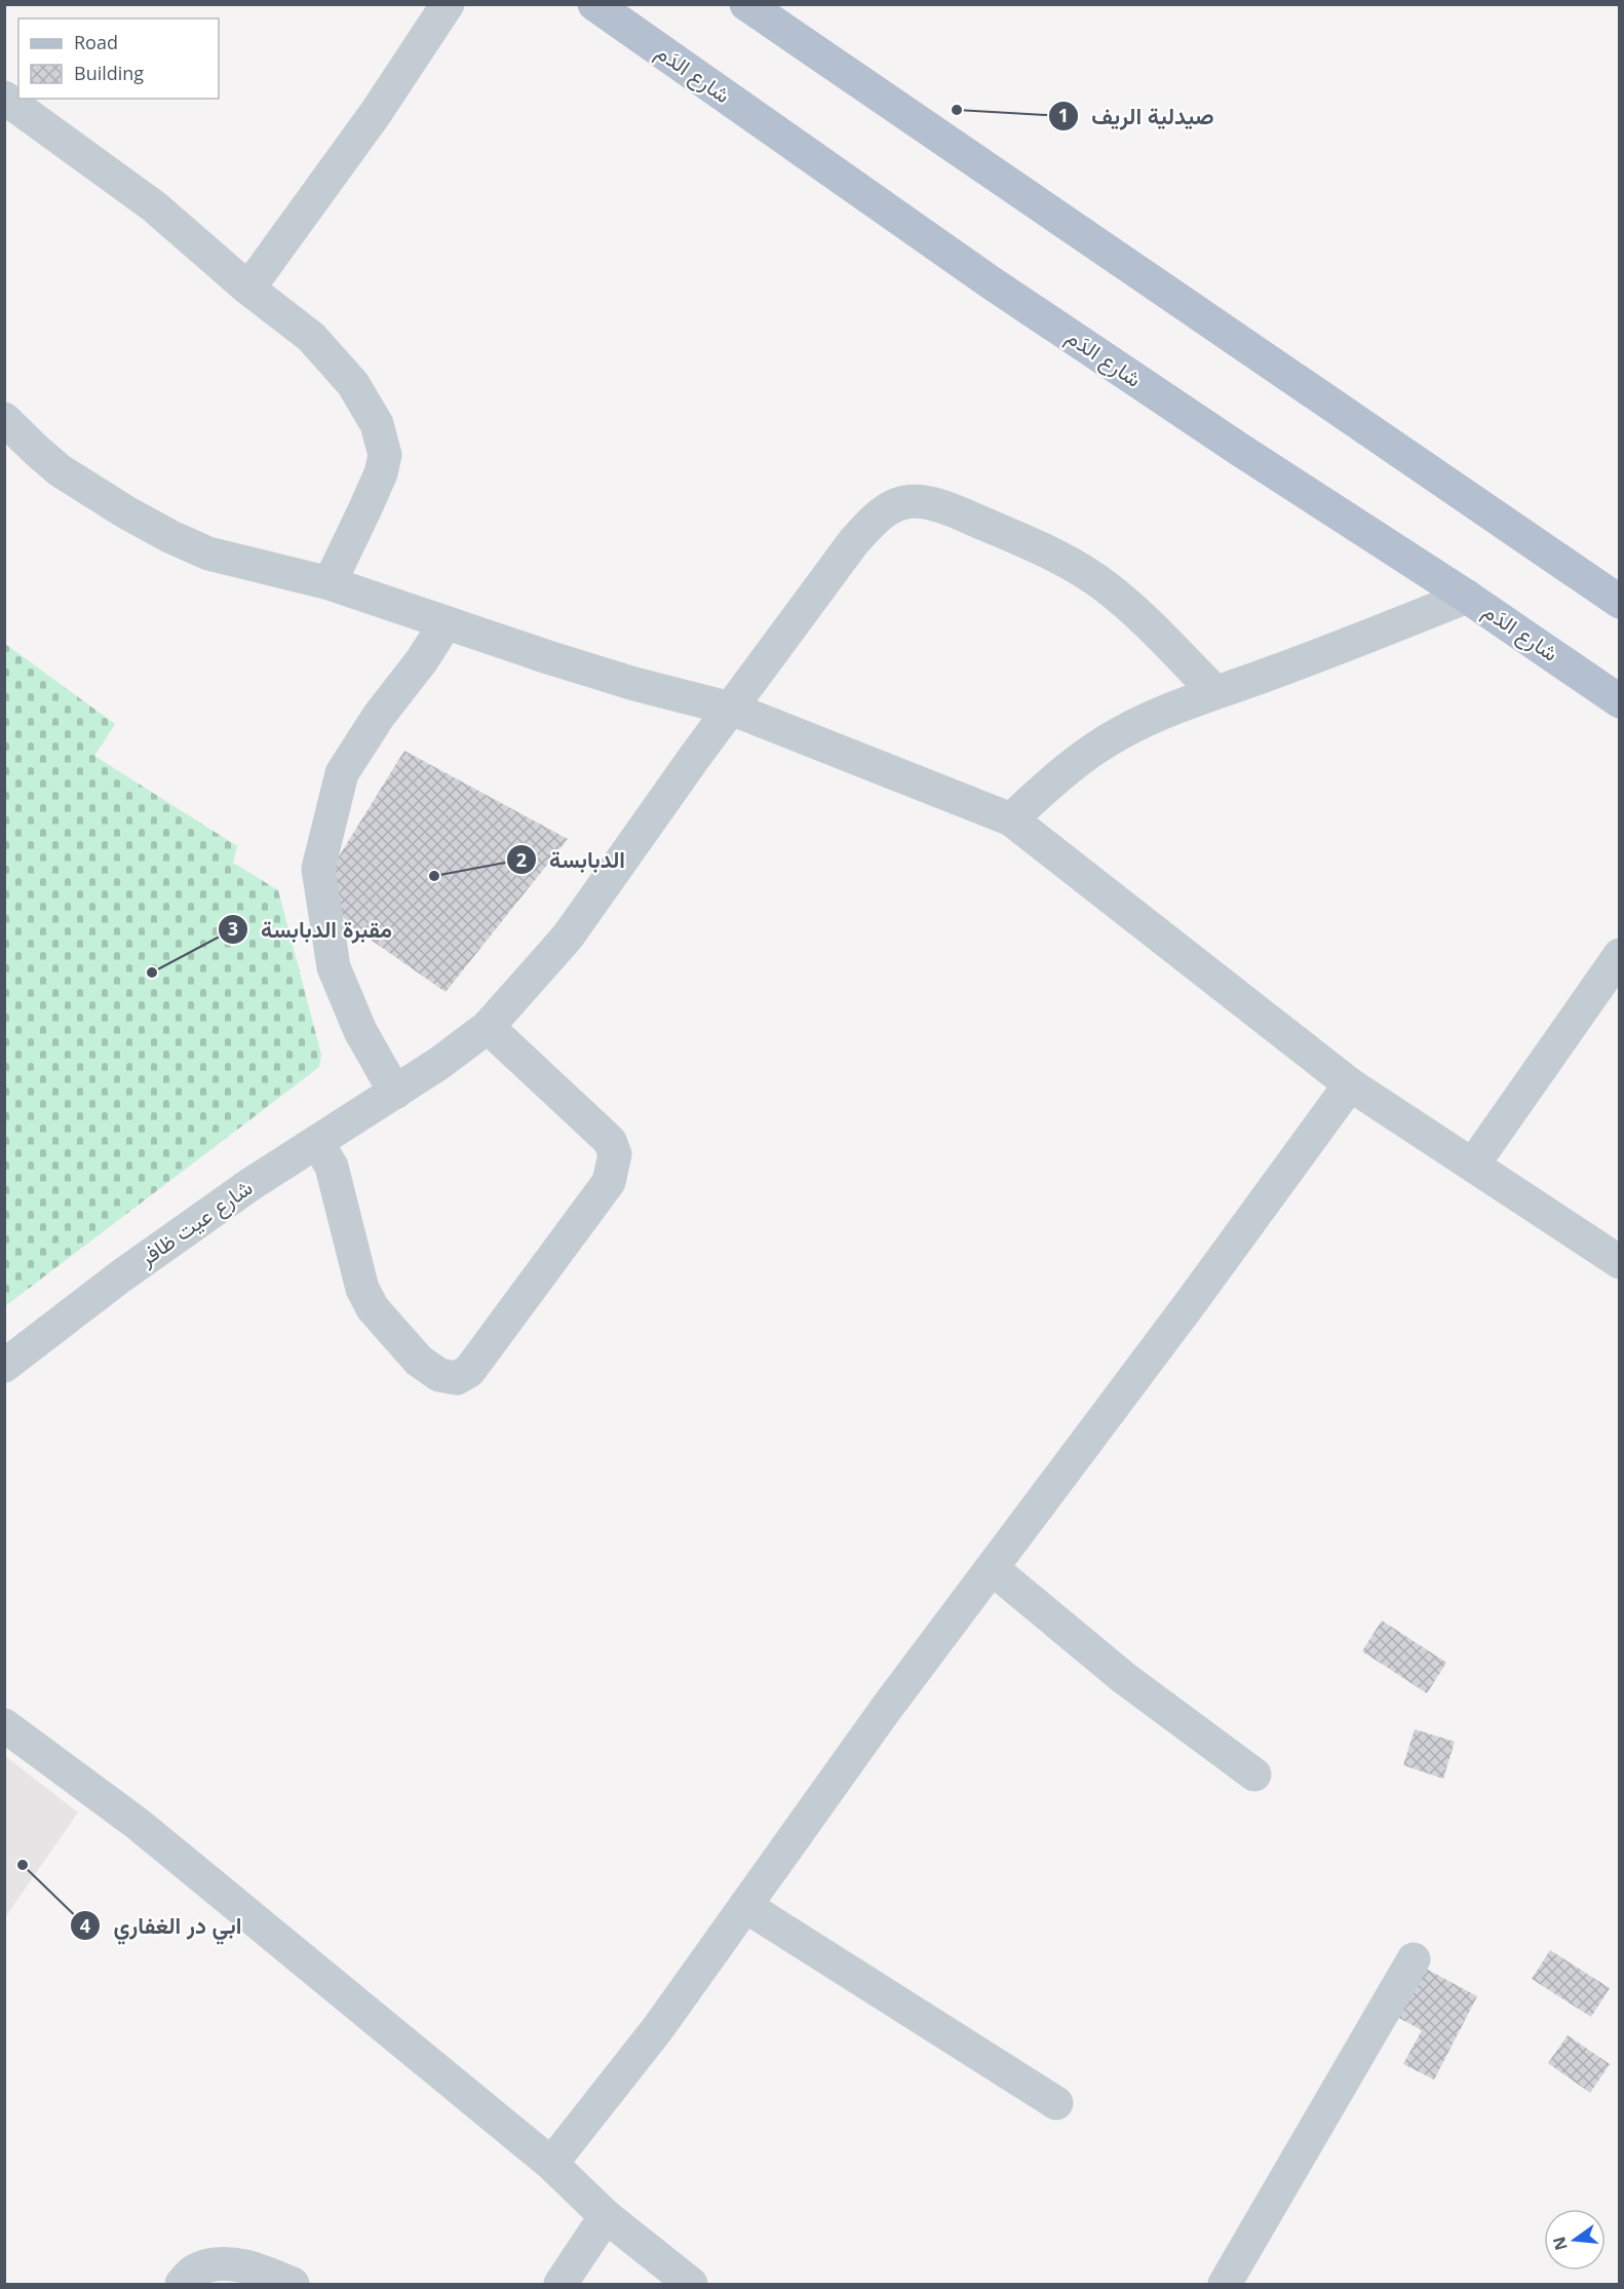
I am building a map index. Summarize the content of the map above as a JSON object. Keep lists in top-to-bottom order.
{
  "streets": {
    "main road": ["شارع الدَم"],
    "street": ["شارع عيت ظافر"]
  },
  "places": [
    "صيدلية الريف",
    "الدبابسة",
    "مقبرة الدبابسة",
    "ابي در الغفاري"
  ],
  "legend": ["Road", "Building"],
  "north": "left"
}
